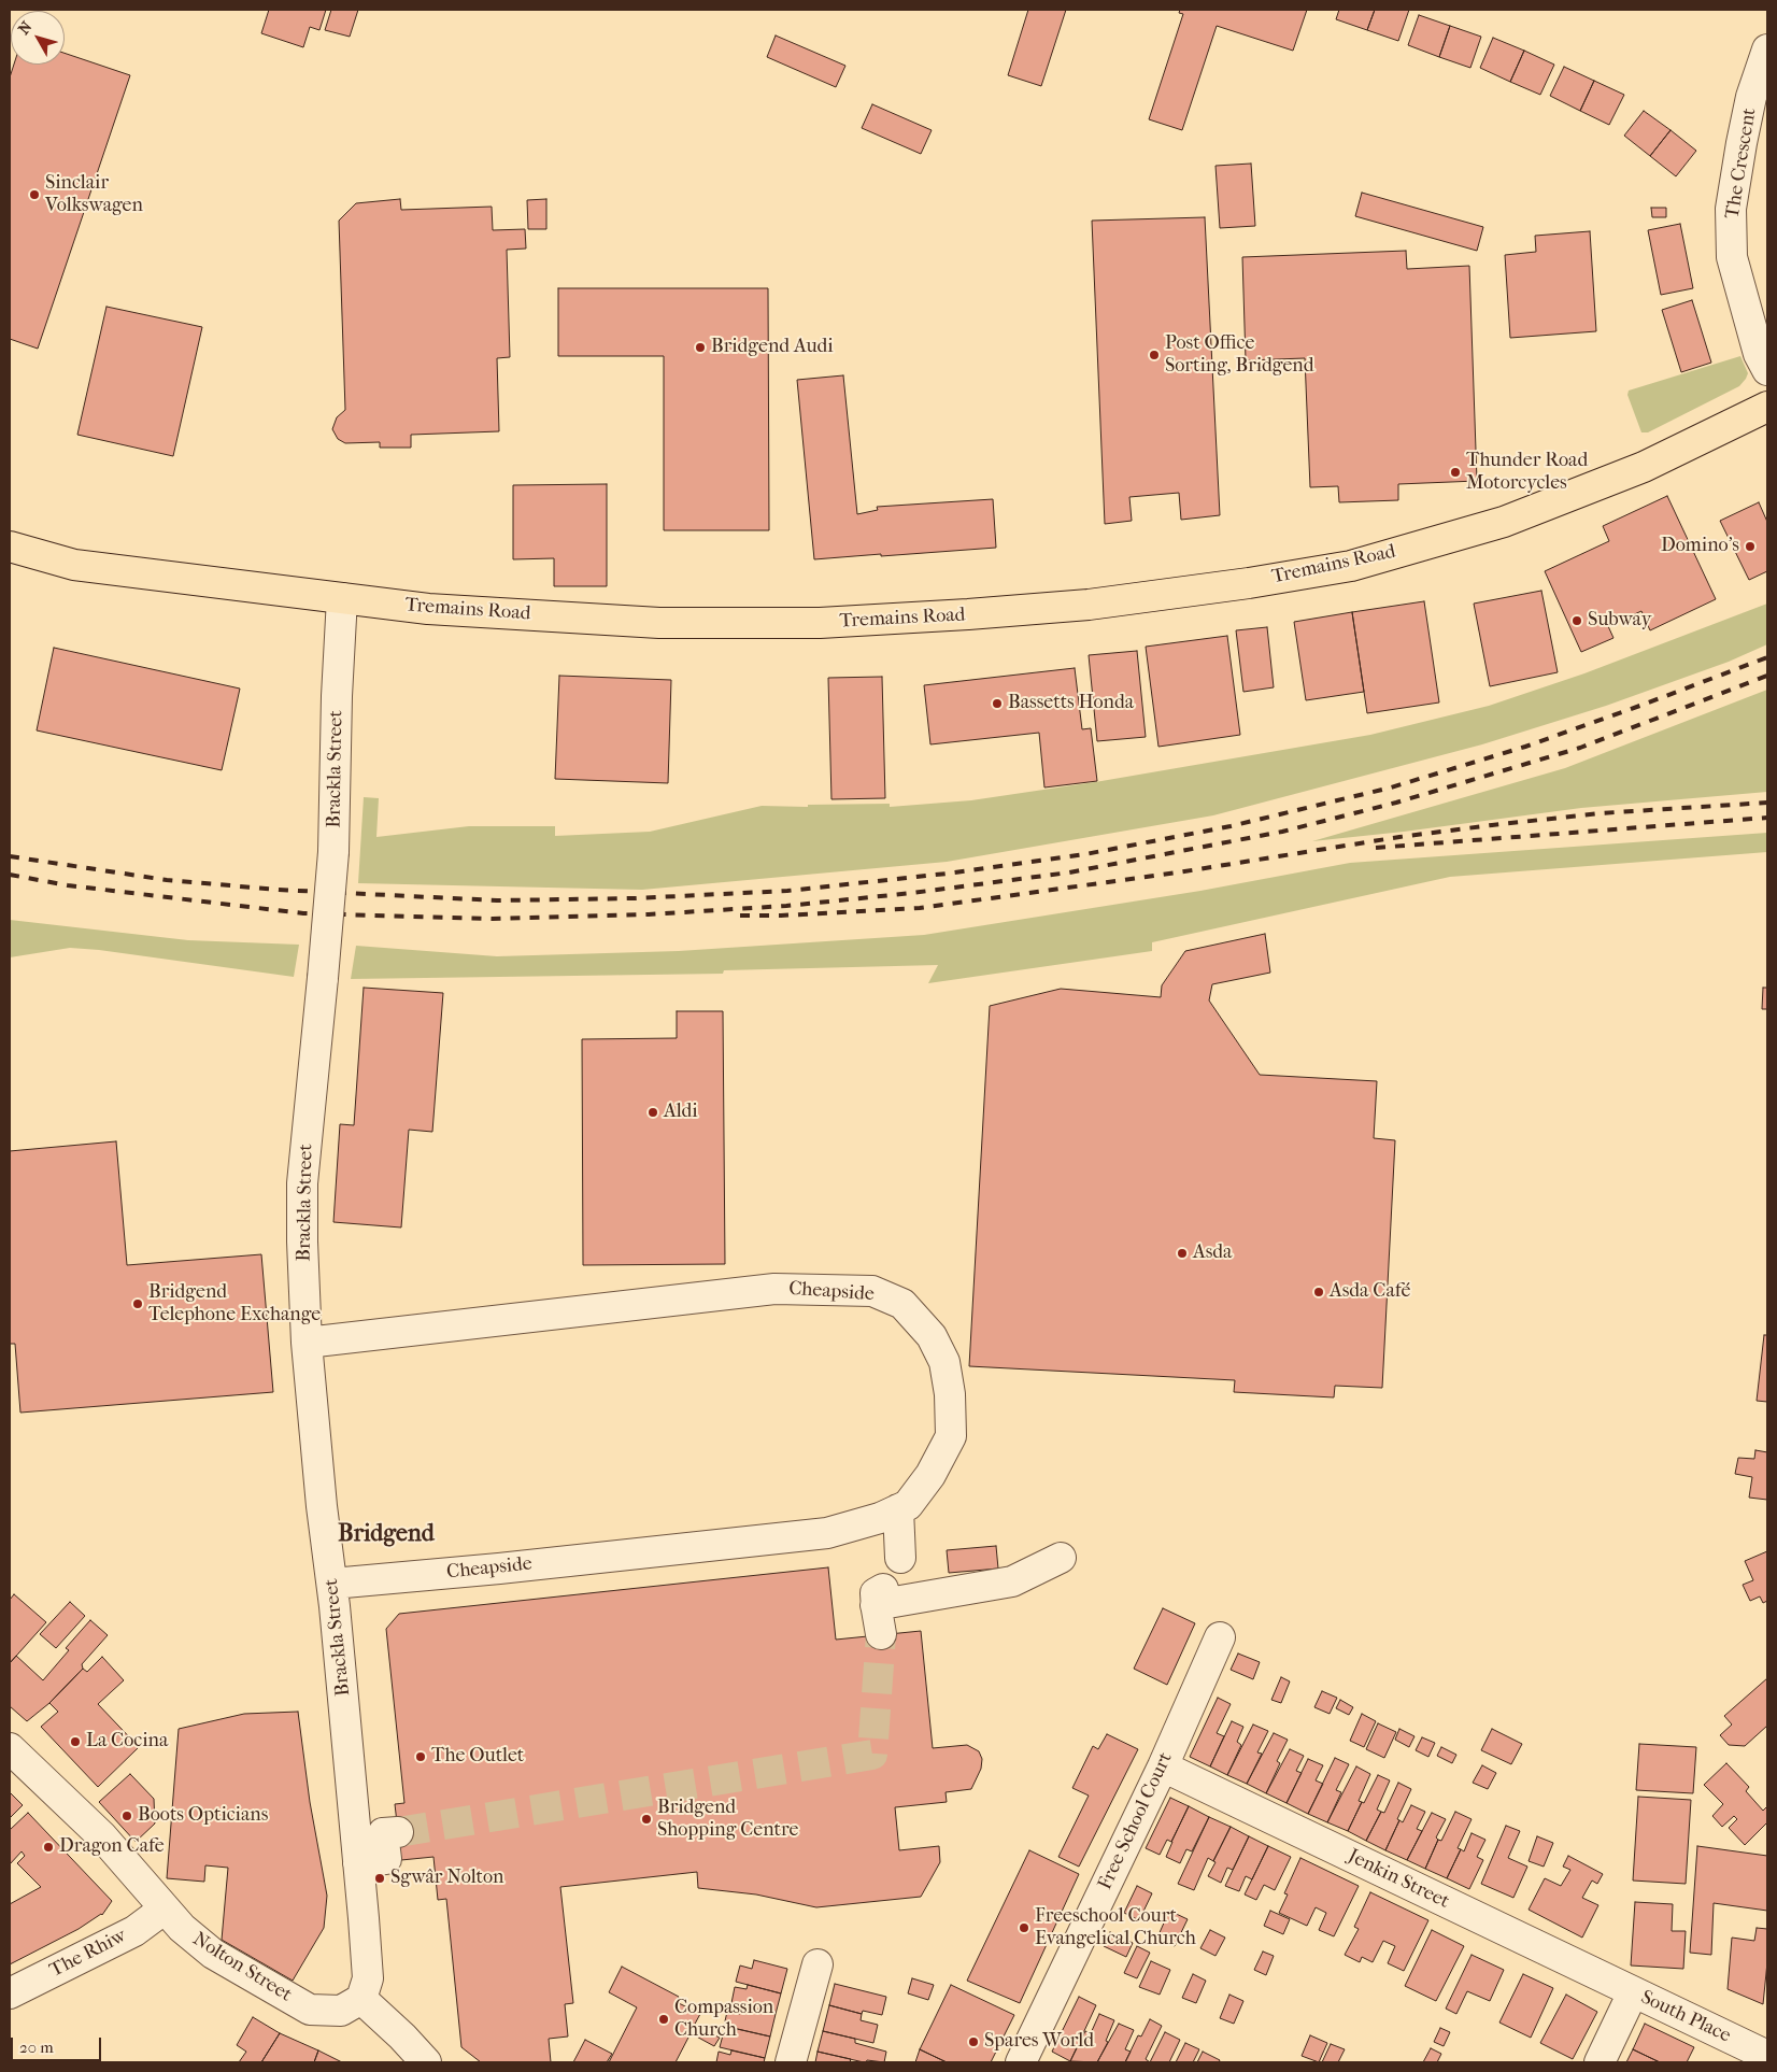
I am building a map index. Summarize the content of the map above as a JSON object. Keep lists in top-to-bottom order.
{
  "streets": {
    "main road": ["Tremains Road"],
    "street": [
      "The Crescent",
      "Brackla Street",
      "Cheapside",
      "Free School Court",
      "Jenkin Street",
      "The Rhiw",
      "Nolton Street",
      "South Place"
    ]
  },
  "crossings": [
    ["Tremains Road", "Brackla Street"],
    ["Brackla Street", "Cheapside"],
    ["Brackla Street", "Nolton Street"],
    ["Free School Court", "Jenkin Street"],
    ["Jenkin Street", "South Place"],
    ["The Rhiw", "Nolton Street"]
  ],
  "districts": ["Bridgend"],
  "places": [
    "Sinclair Volkswagen",
    "Bridgend Audi",
    "Post Office Sorting, Bridgend",
    "Thunder Road Motorcycles",
    "Domino's",
    "Subway",
    "Bassetts Honda",
    "Aldi",
    "Asda",
    "Asda Café",
    "Bridgend Telephone Exchange",
    "La Cocina",
    "The Outlet",
    "Boots Opticians",
    "Bridgend Shopping Centre",
    "Dragon Cafe",
    "Sgwâr Nolton",
    "Freeschool Court Evangelical Church",
    "Compassion Church",
    "Spares World"
  ],
  "scale_bar": "20 m",
  "north": "top left"
}
